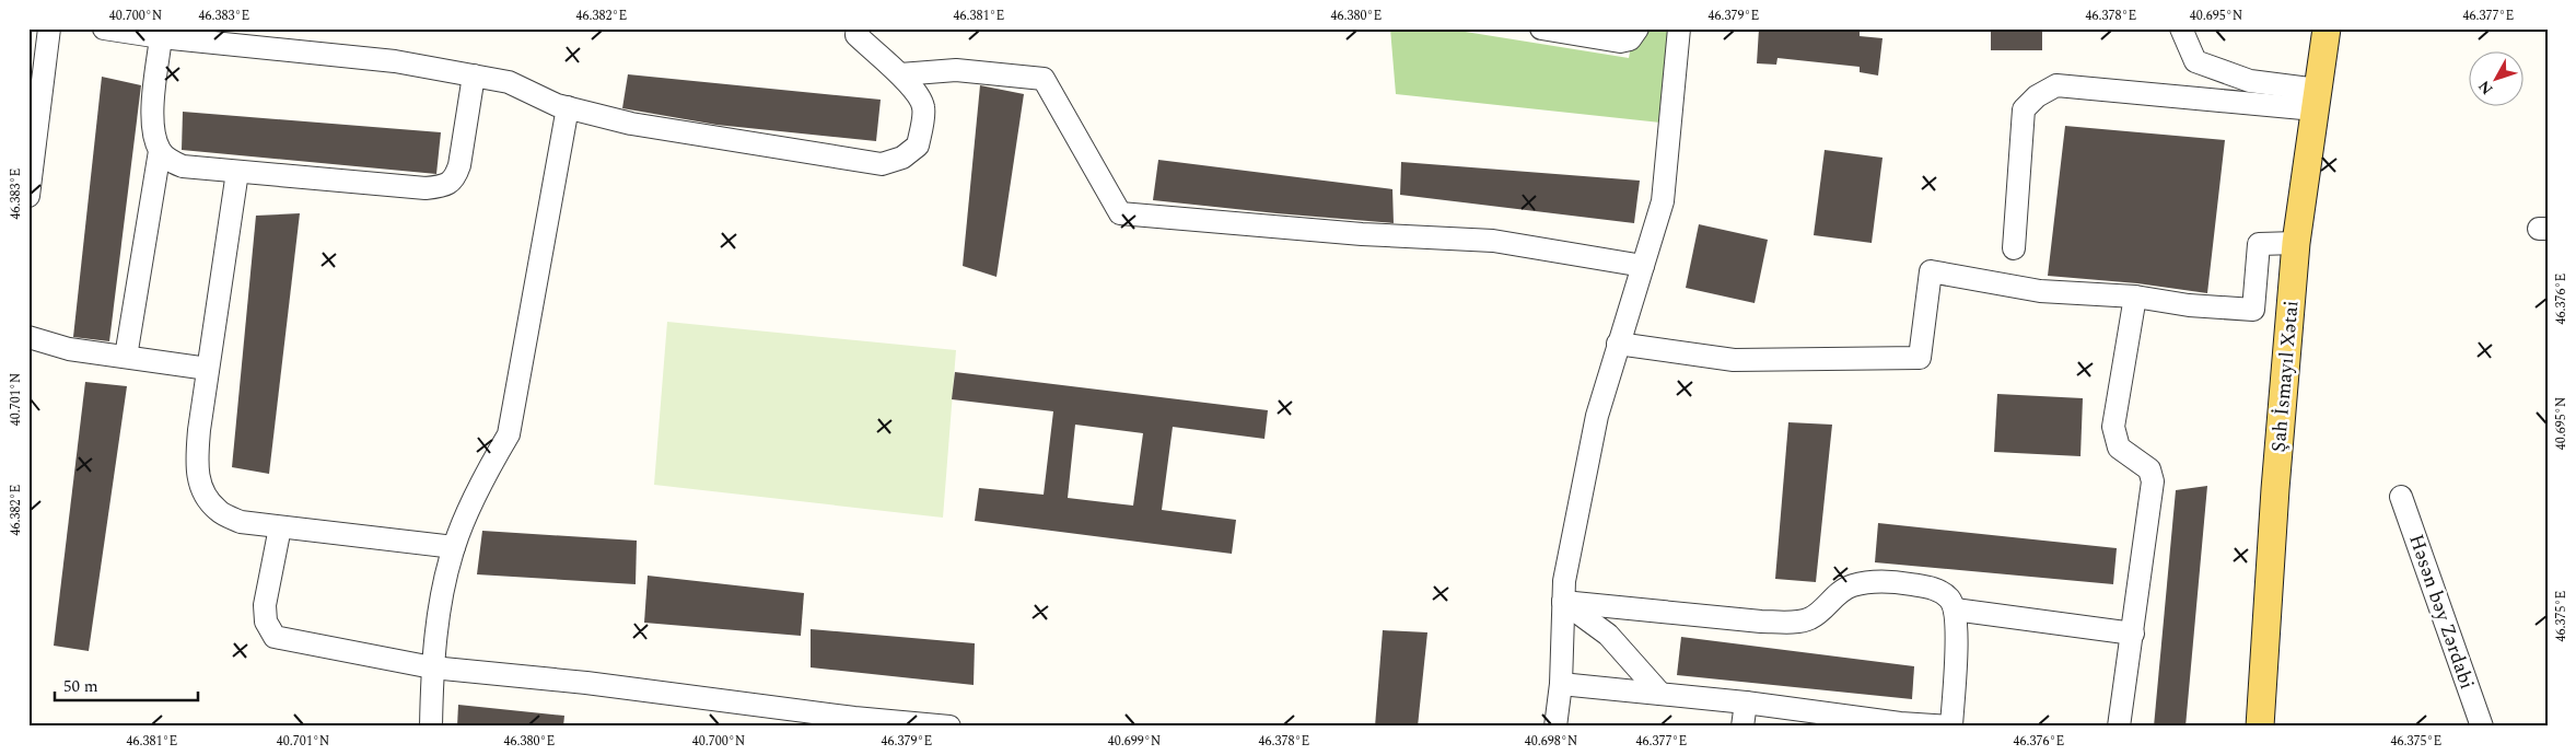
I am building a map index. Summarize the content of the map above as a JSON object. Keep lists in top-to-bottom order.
{
  "streets": {
    "main road": ["Şah İsmayıl Xətai"],
    "street": ["Həsən bəy Zərdabi"]
  },
  "scale_bar": "50 m",
  "north": "bottom left",
  "coordinates": [
    "40.700°N",
    "46.383°E",
    "46.382°E",
    "46.381°E",
    "46.380°E",
    "46.379°E",
    "46.378°E",
    "40.695°N",
    "46.377°E",
    "46.376°E",
    "40.701°N",
    "46.375°E",
    "40.699°N",
    "40.698°N"
  ]
}
